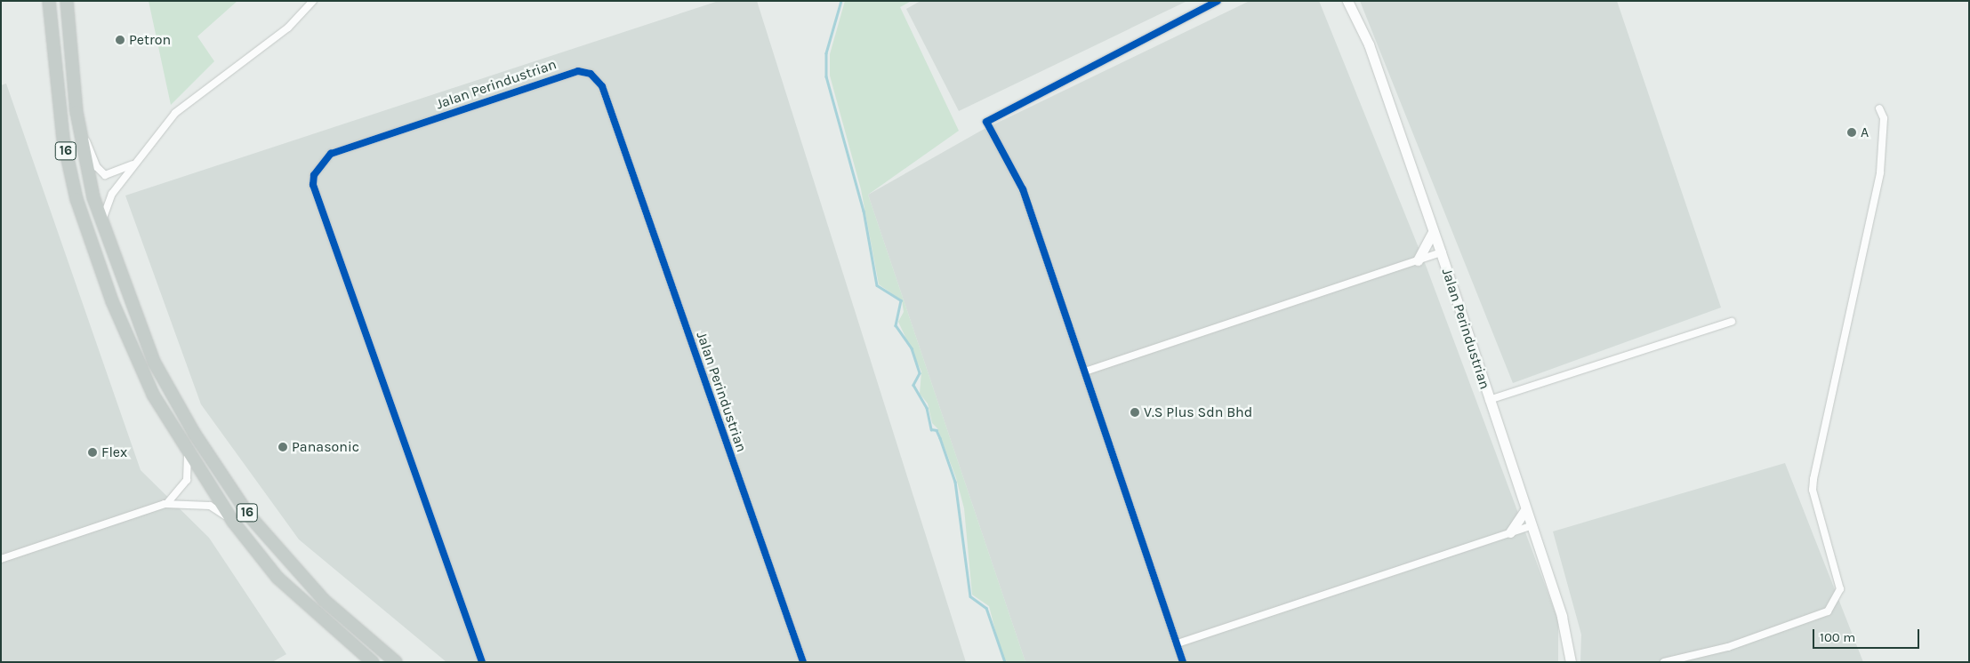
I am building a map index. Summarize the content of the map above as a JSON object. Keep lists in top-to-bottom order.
{
  "streets": {
    "highway": ["16"],
    "main road": ["Jalan Perindustrian"]
  },
  "places": [
    "Petron",
    "A",
    "V.S Plus Sdn Bhd",
    "Panasonic",
    "Flex"
  ],
  "scale_bar": "100 m"
}
